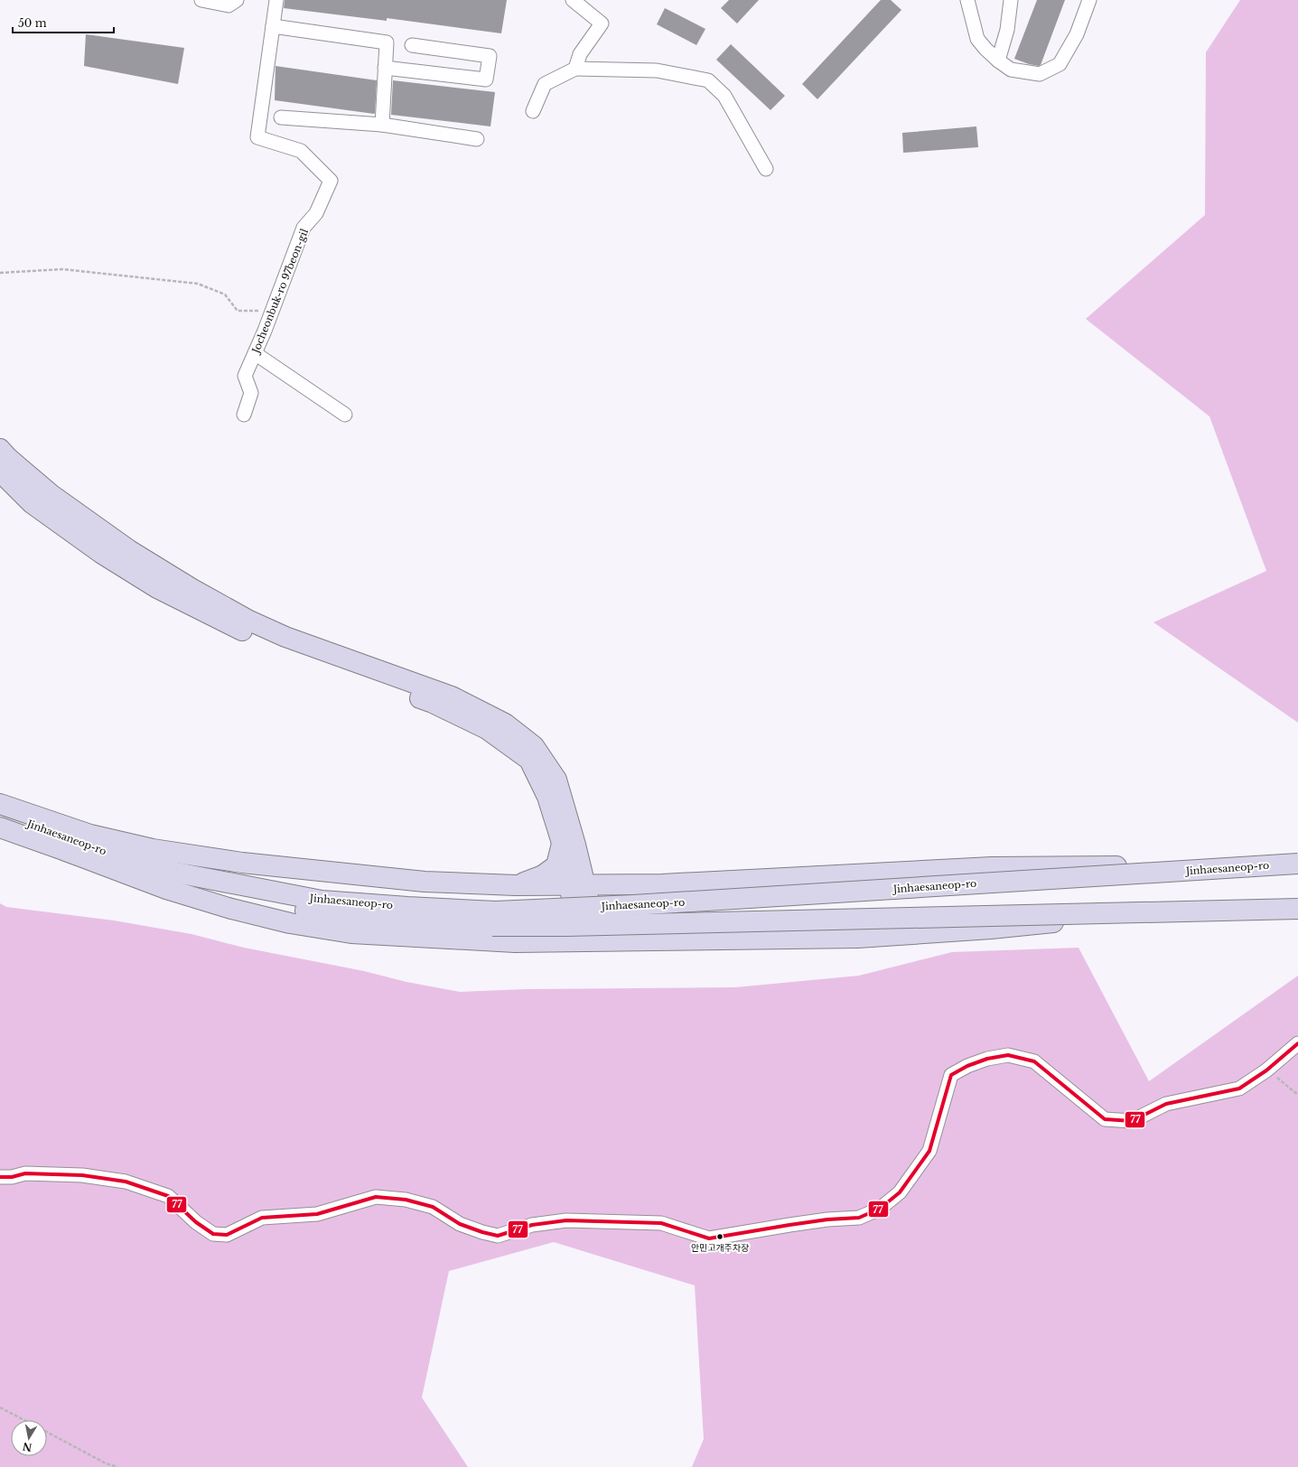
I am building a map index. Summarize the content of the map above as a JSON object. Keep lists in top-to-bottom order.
{
  "streets": {
    "highway": ["Jinhaesaneop-ro"],
    "street": ["Jocheonbuk-ro 97beon-gil"]
  },
  "places": ["안민고개주차장"],
  "lines": ["transit line 77"],
  "scale_bar": "50 m",
  "north": "bottom"
}
